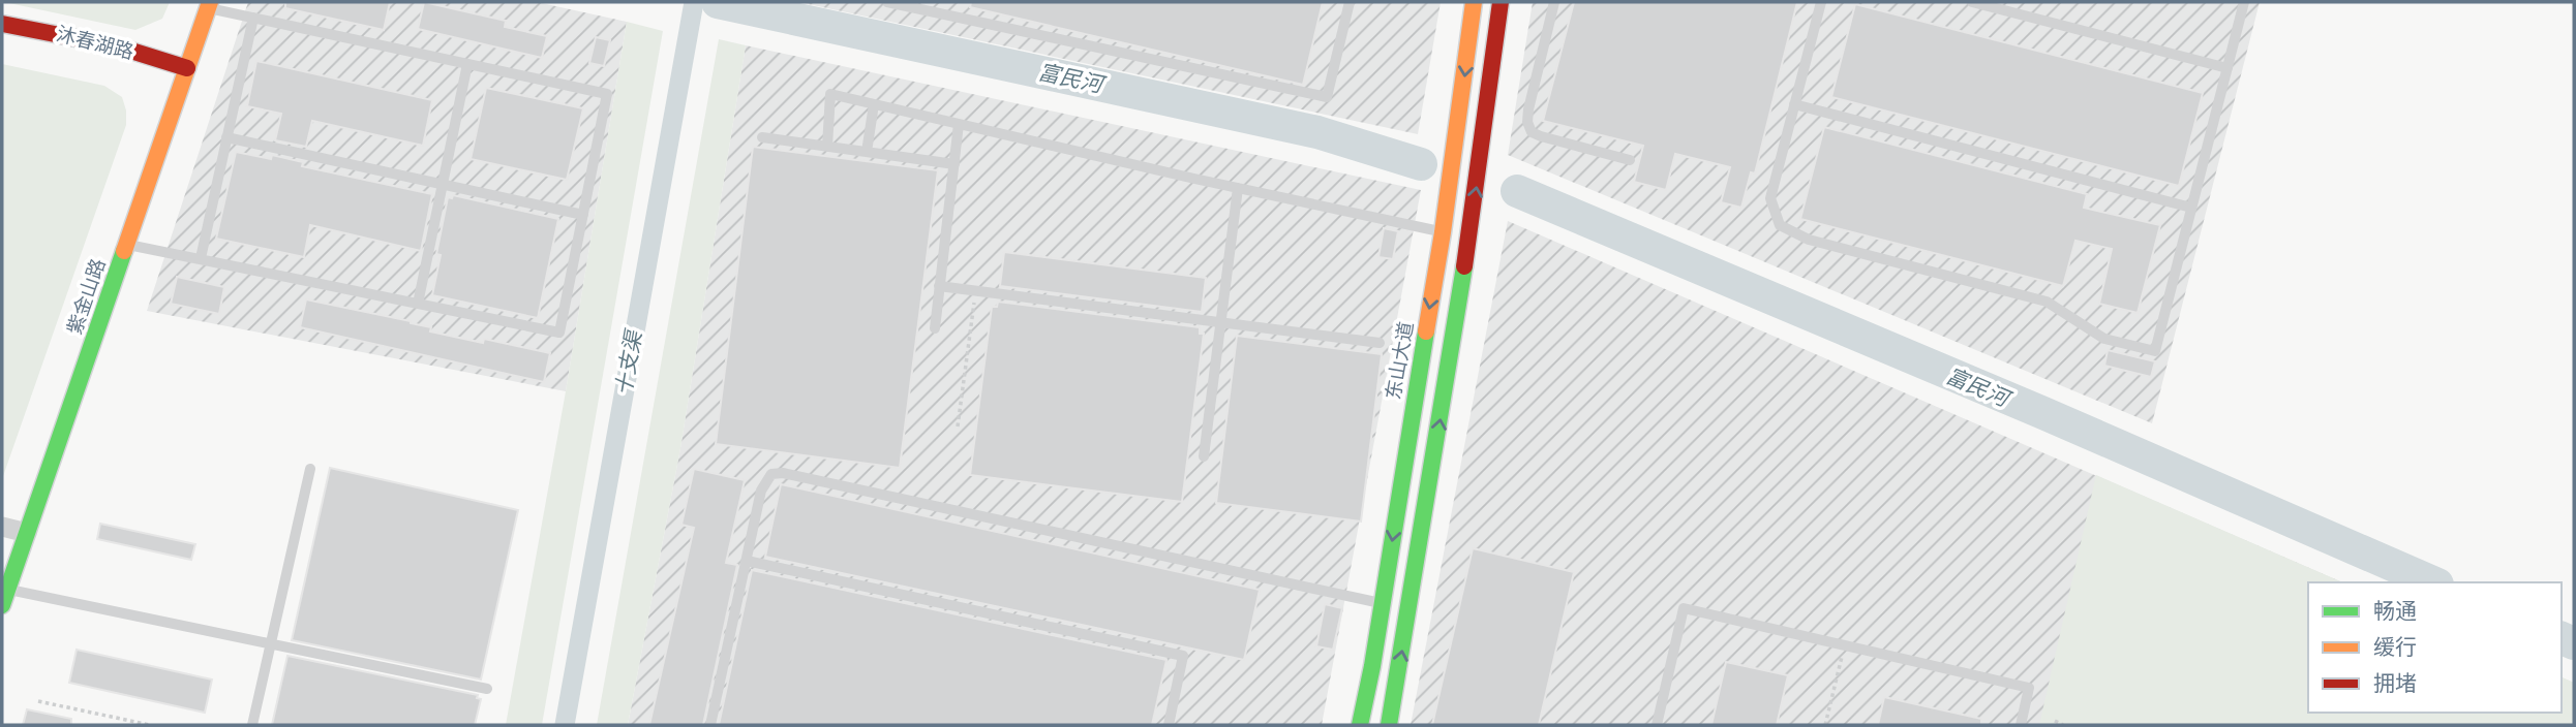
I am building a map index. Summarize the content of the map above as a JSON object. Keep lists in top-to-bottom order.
{
  "streets": {
    "main road": ["沐春湖路", "紫金山路", "东山大道"]
  },
  "crossings": [
    ["沐春湖路", "紫金山路"]
  ],
  "water": ["富民河", "十支渠"],
  "legend": ["畅通", "缓行", "拥堵"]
}
